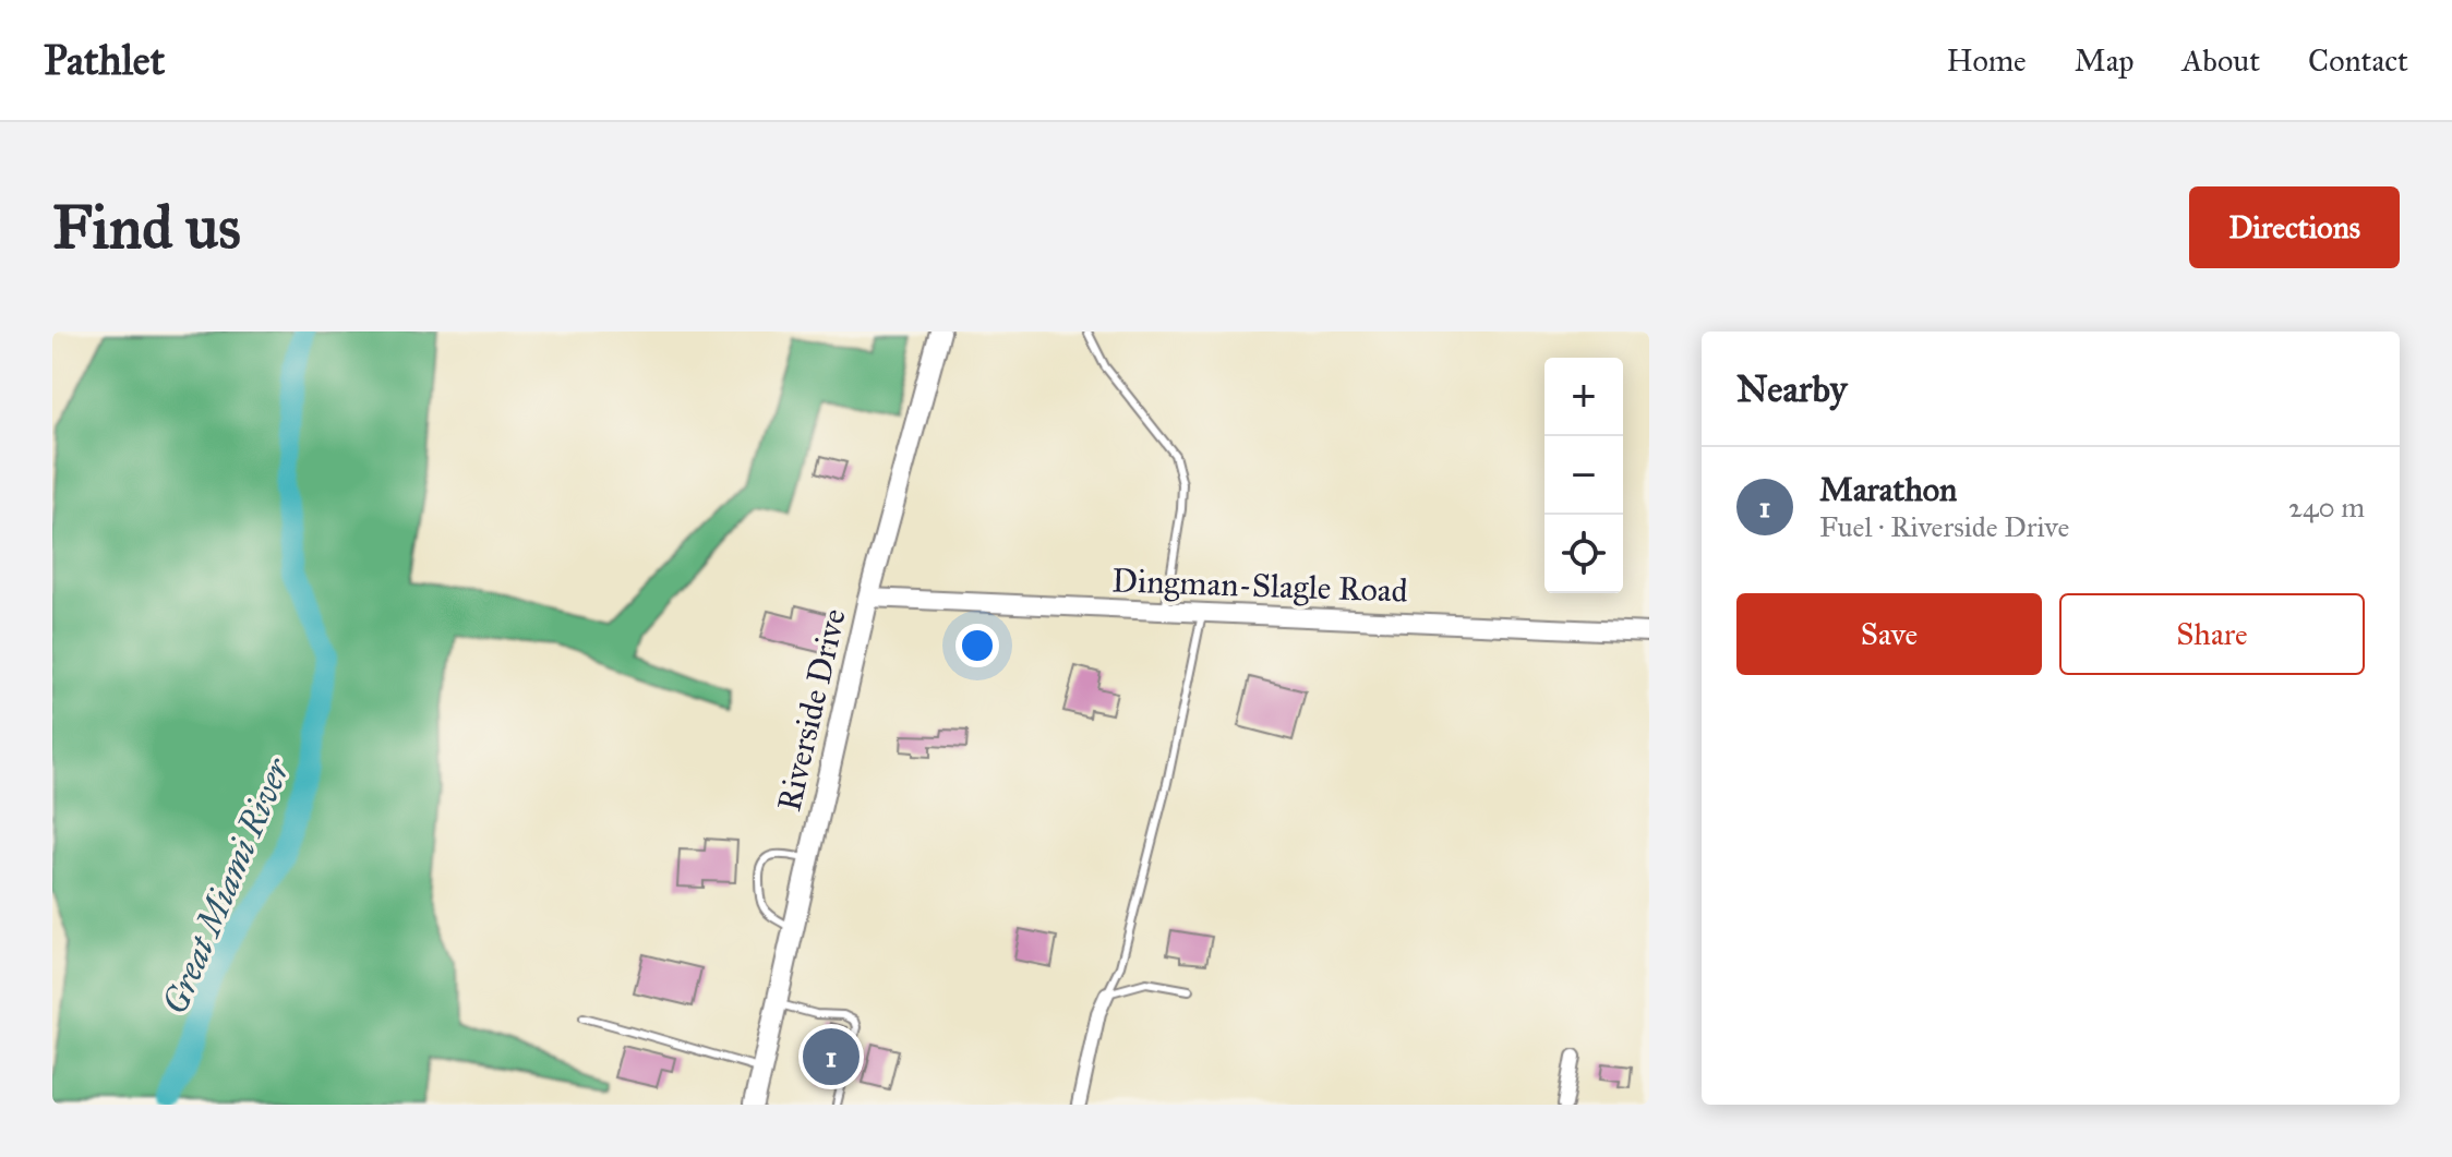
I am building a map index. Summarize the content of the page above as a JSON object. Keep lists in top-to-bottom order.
{
  "streets": {
    "main road": ["Riverside Drive"],
    "street": ["Dingman-Slagle Road"]
  },
  "crossings": [
    ["Dingman-Slagle Road", "Riverside Drive"]
  ],
  "water": ["Great Miami River"],
  "page": {
    "header": "Pathlet",
    "nav": [
      "Home",
      "Map",
      "About",
      "Contact"
    ],
    "buttons": [
      "Directions",
      ["Save", "Share"]
    ],
    "title": "Find us",
    "heading": "Nearby",
    "map_buttons": ["+", "−"],
    "list": [
      {
        "mark": "1",
        "name": "Marathon",
        "note": "Fuel · Riverside Drive",
        "value": "240 m"
      }
    ],
    "pins": "1"
  }
}
